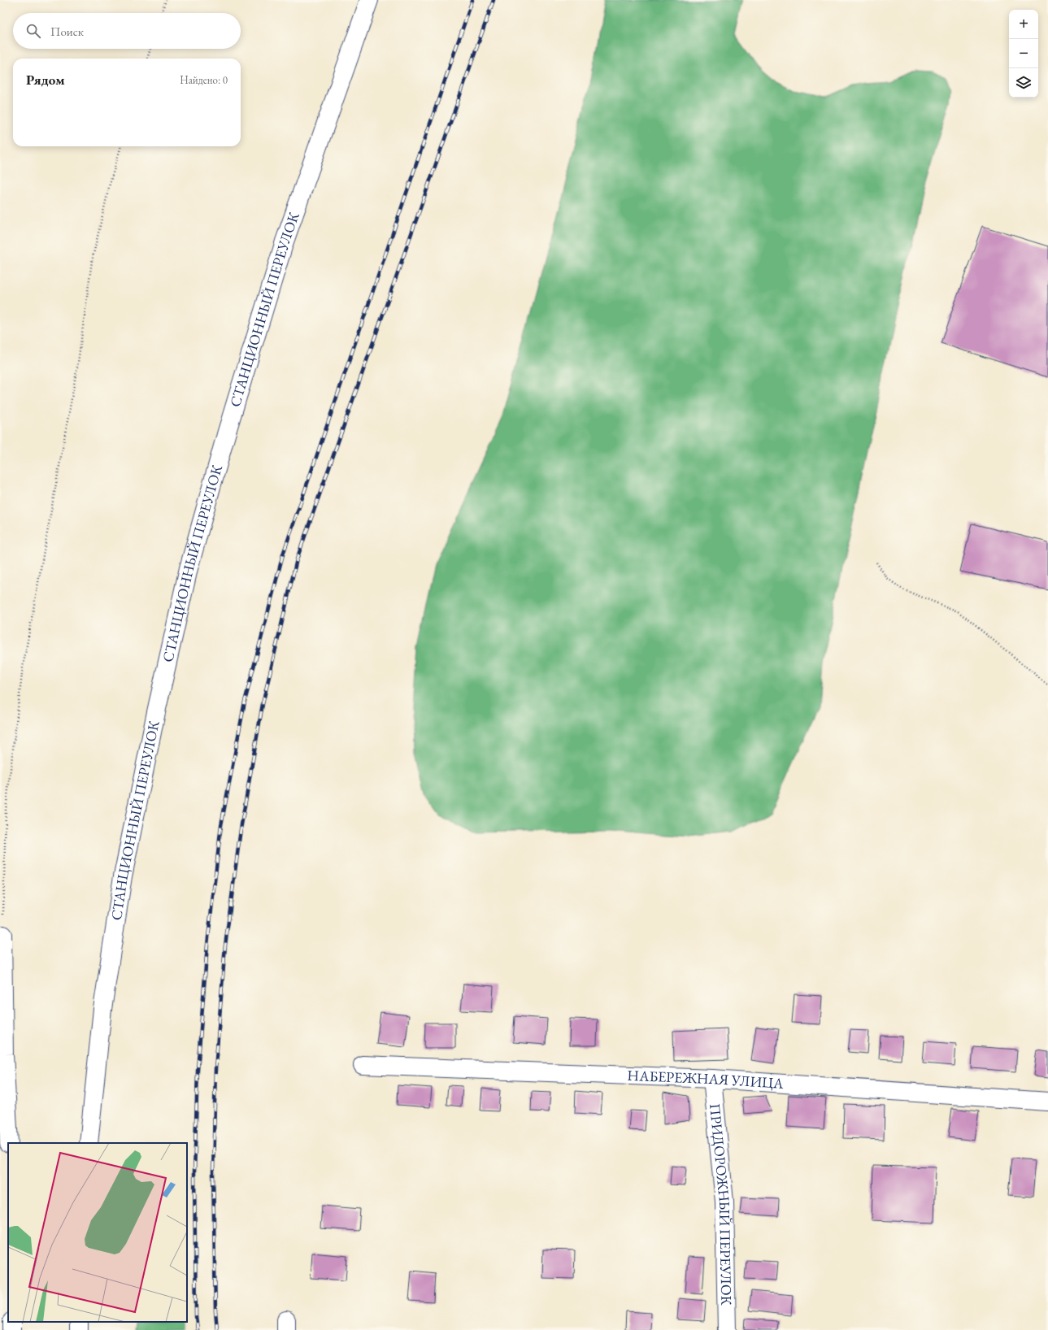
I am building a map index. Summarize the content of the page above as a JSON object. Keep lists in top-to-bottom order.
{
  "streets": {
    "main road": ["СТАНЦИОННЫЙ ПЕРЕУЛОК", "НАБЕРЕЖНАЯ УЛИЦА", "ПРИДОРОЖНЫЙ ПЕРЕУЛОК"]
  },
  "crossings": [
    ["НАБЕРЕЖНАЯ УЛИЦА", "ПРИДОРОЖНЫЙ ПЕРЕУЛОК"]
  ],
  "page": {
    "map_buttons": ["+", "−"],
    "search": "Поиск",
    "heading": ["Рядом", "Найдено: 0"]
  }
}
